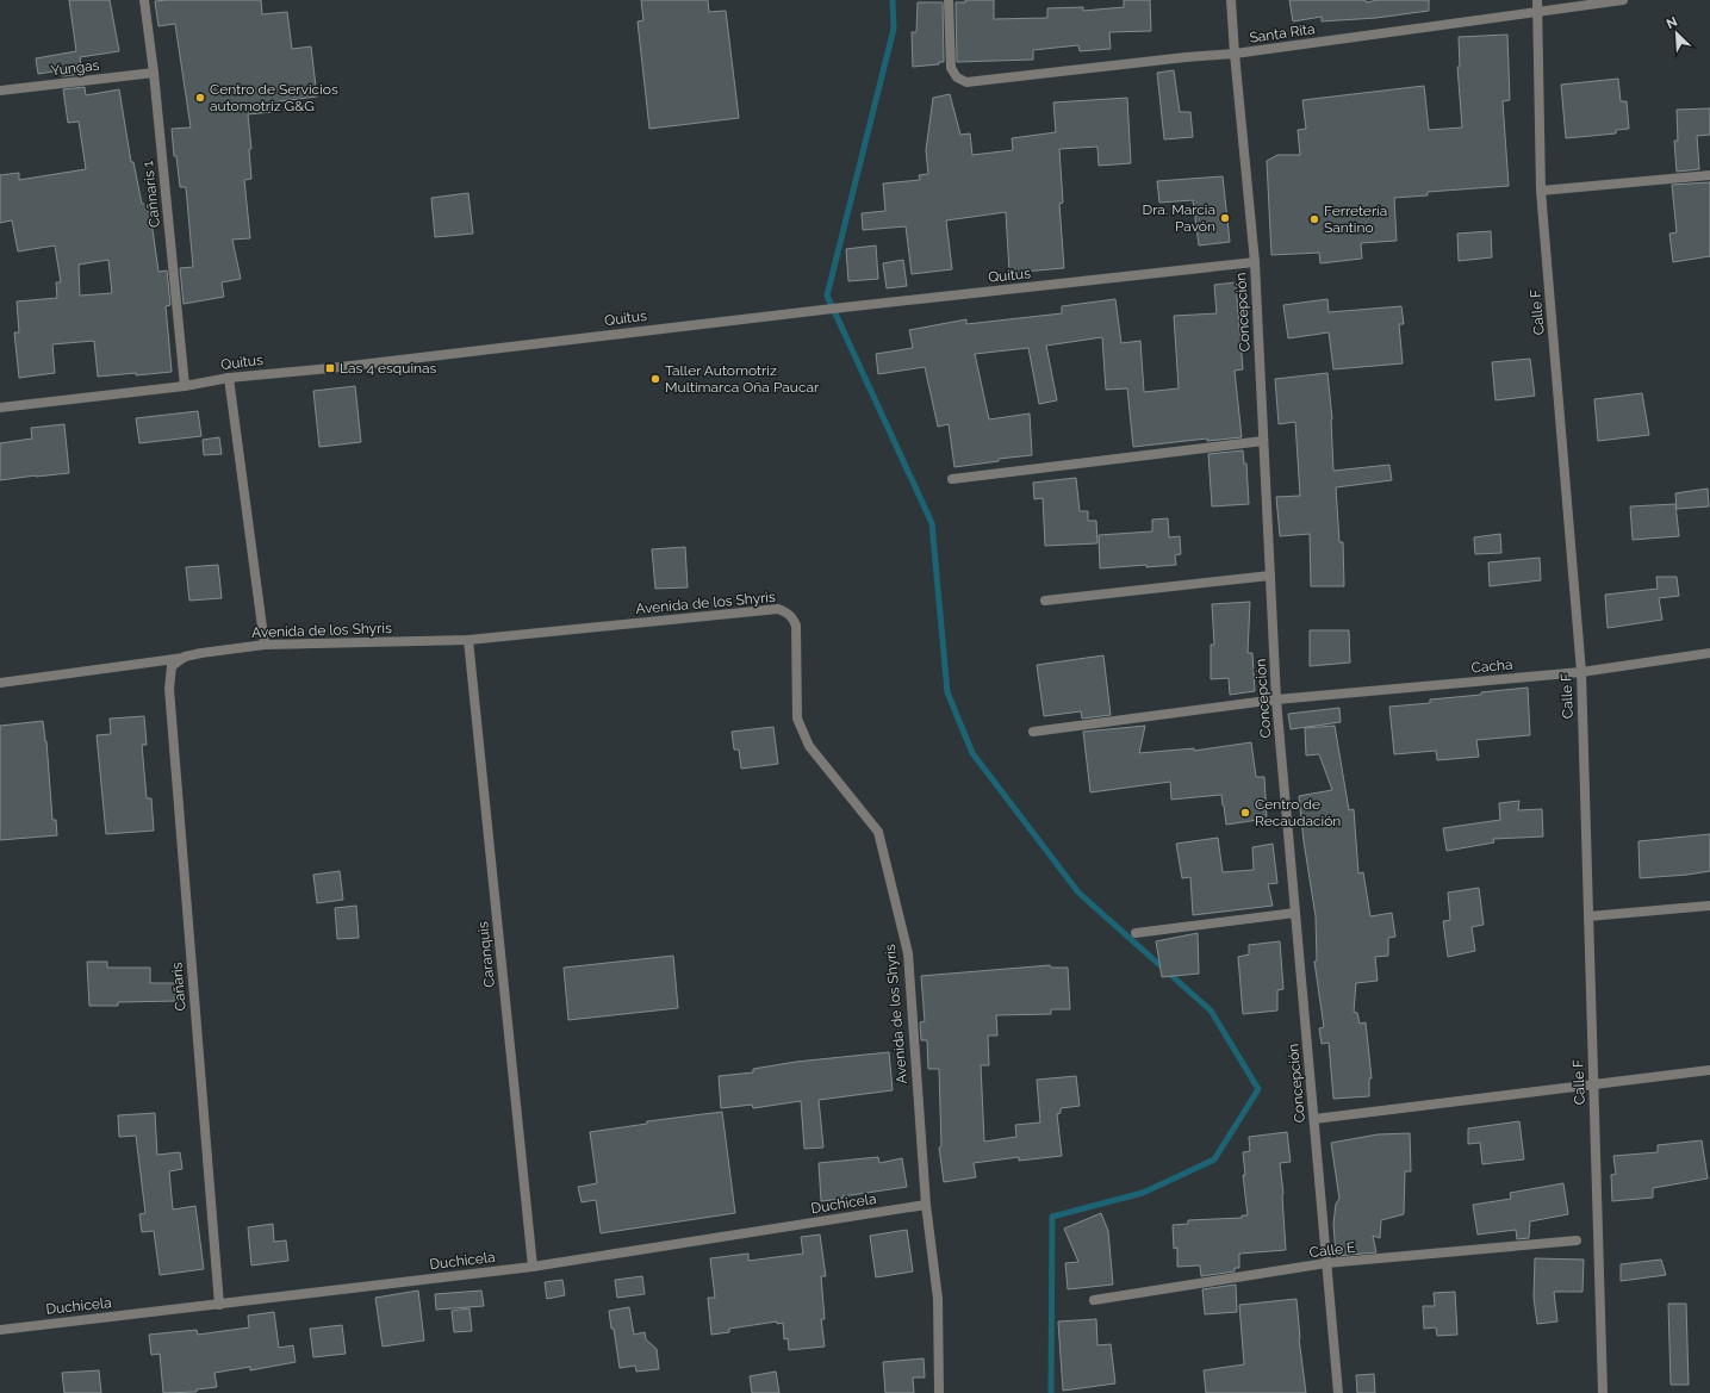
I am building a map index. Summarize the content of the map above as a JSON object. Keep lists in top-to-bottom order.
{
  "streets": {
    "street": [
      "Santa Rita",
      "Yungas",
      "Cañnaris 1",
      "Quitus",
      "Concepción",
      "Calle F",
      "Avenida de los Shyris",
      "Cacha",
      "Caranquis",
      "Cañaris",
      "Duchicela",
      "Calle E"
    ]
  },
  "crossings": [
    ["Santa Rita", "Concepción"],
    ["Santa Rita", "Calle F"],
    ["Yungas", "Cañnaris 1"],
    ["Cañnaris 1", "Quitus"],
    ["Quitus", "Concepción"],
    ["Concepción", "Cacha"],
    ["Concepción", "Calle E"],
    ["Calle F", "Cacha"],
    ["Avenida de los Shyris", "Caranquis"],
    ["Avenida de los Shyris", "Cañaris"],
    ["Avenida de los Shyris", "Duchicela"],
    ["Caranquis", "Duchicela"],
    ["Cañaris", "Duchicela"]
  ],
  "places": {
    "other": [
      "Centro de Servicios automotriz G&G",
      "Dra. Marcia Pavón",
      "Ferretería Santino",
      "Taller Automotriz Multimarca Oña Paucar",
      "Centro de Recaudación"
    ],
    "transit": ["Las 4 esquinas"]
  },
  "north": "top left"
}
